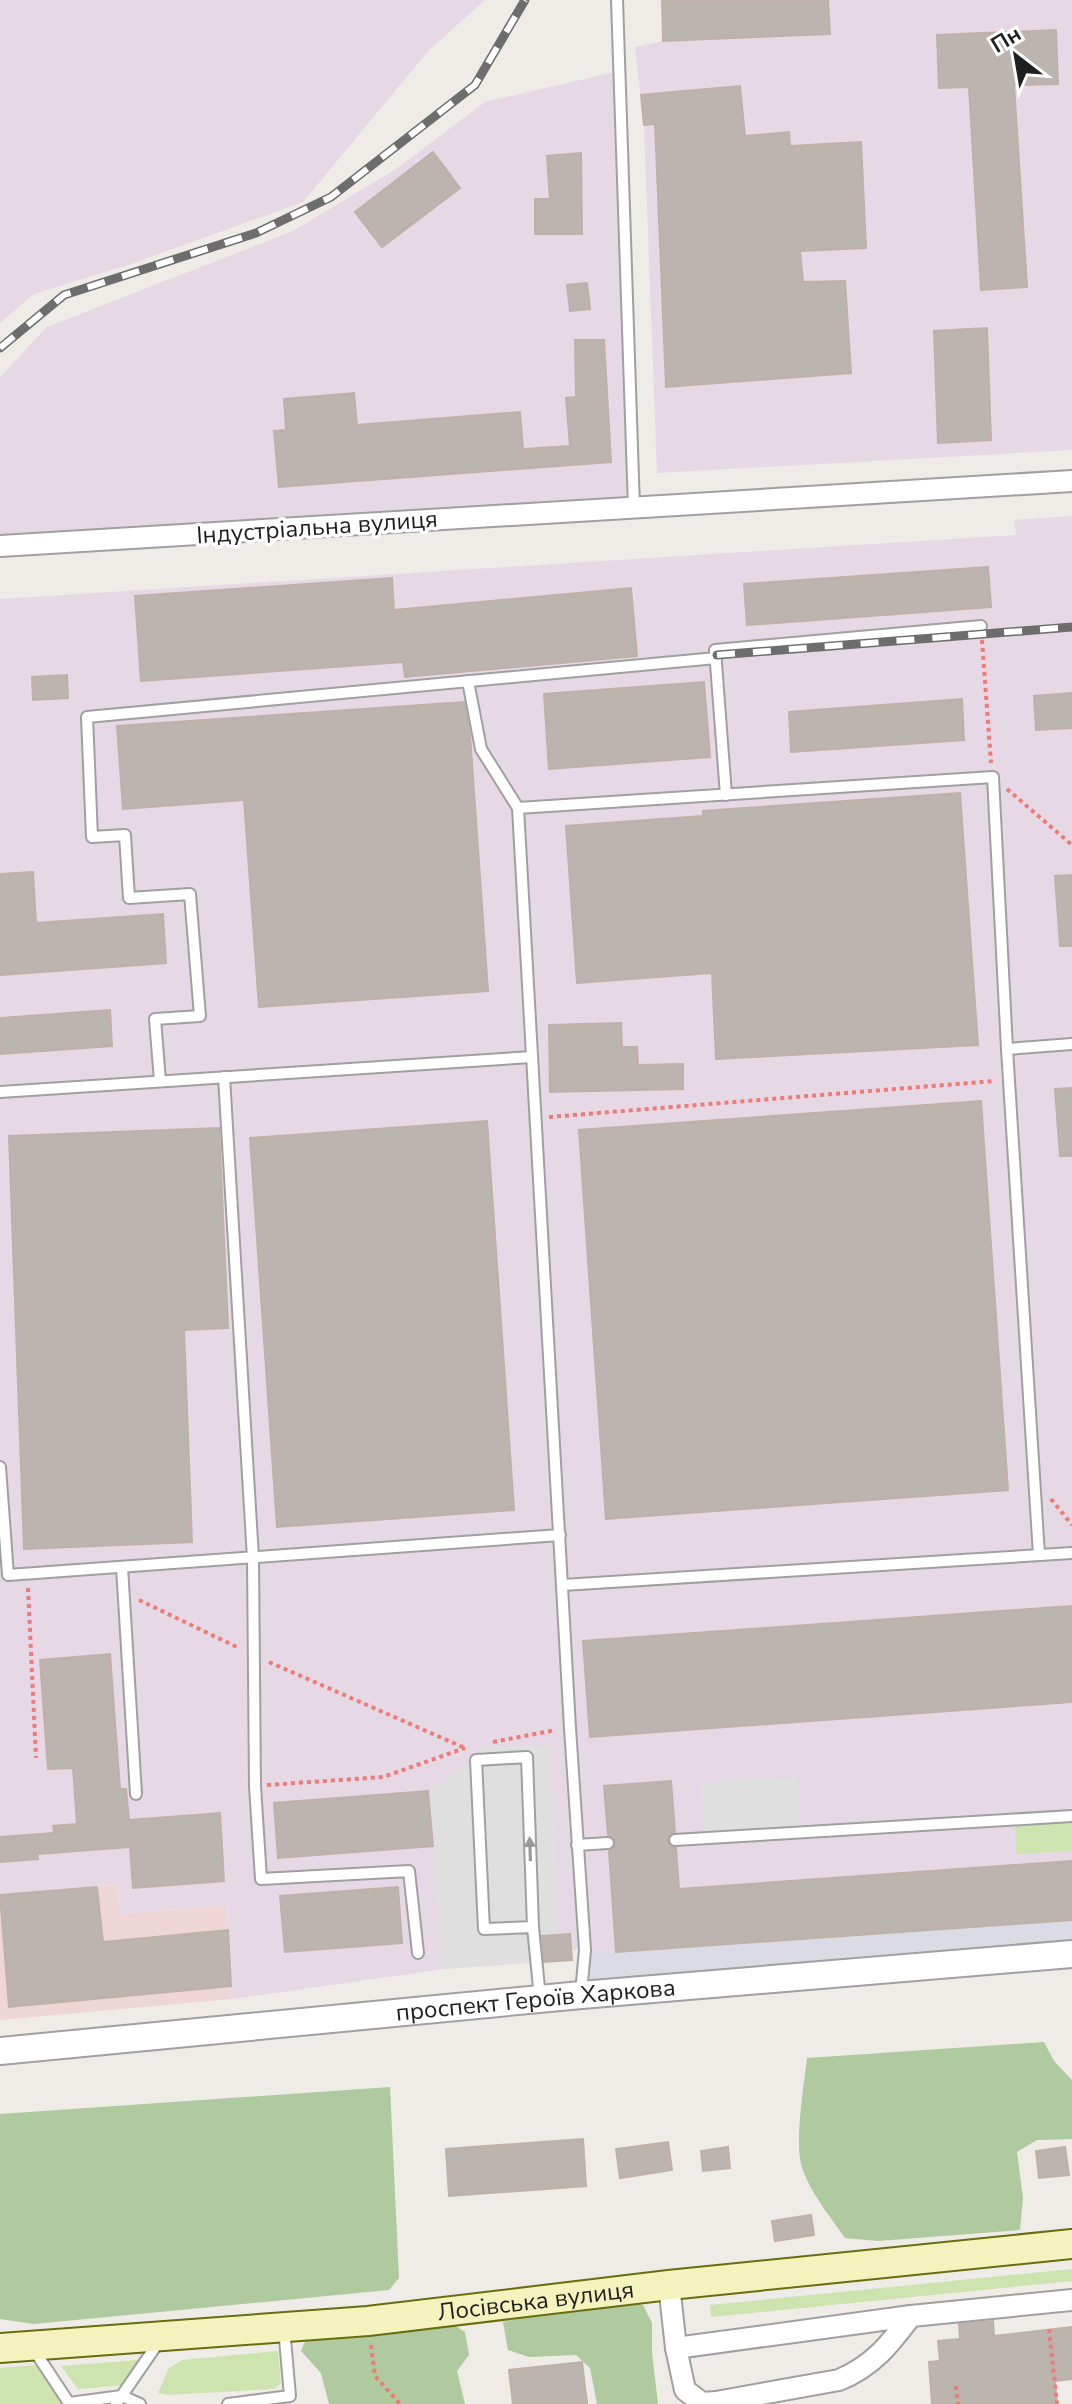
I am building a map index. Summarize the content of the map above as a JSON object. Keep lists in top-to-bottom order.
{
  "streets": {
    "main road": ["Лосівська вулиця"],
    "street": ["Індустріальна вулиця", "проспект Героїв Харкова"]
  },
  "north": "top left"
}
